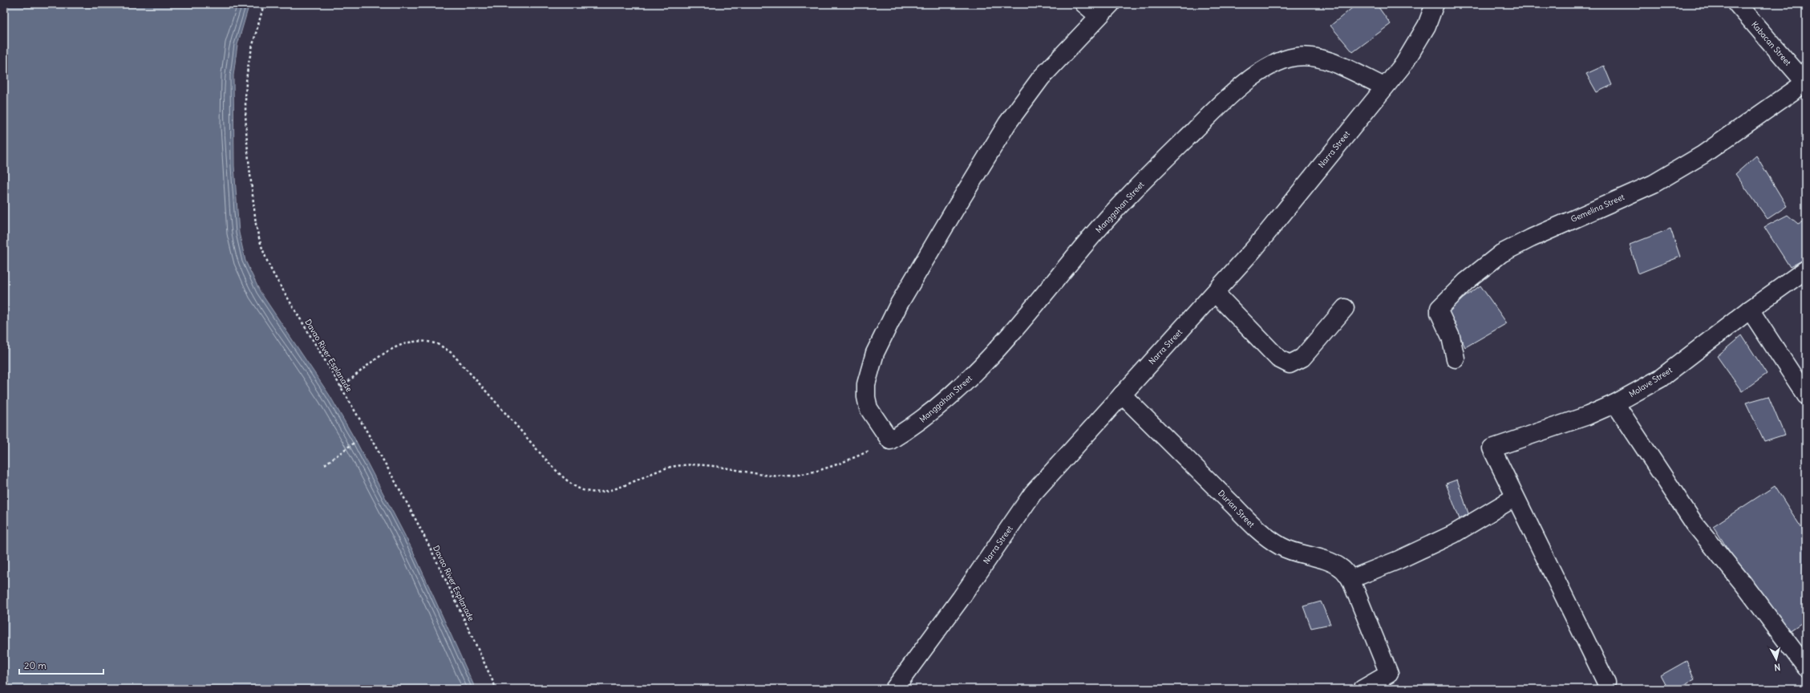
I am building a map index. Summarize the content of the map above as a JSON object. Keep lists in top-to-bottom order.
{
  "streets": {
    "street": [
      "Kabacan Street",
      "Narra Street",
      "Manggahan Street",
      "Gemelina Street",
      "Molave Street",
      "Durian Street"
    ],
    "path": ["Davao River Esplanade"]
  },
  "crossings": [
    ["Kabacan Street", "Gemelina Street"],
    ["Narra Street", "Manggahan Street"],
    ["Narra Street", "Durian Street"]
  ],
  "scale_bar": "20 m",
  "north": "bottom"
}
